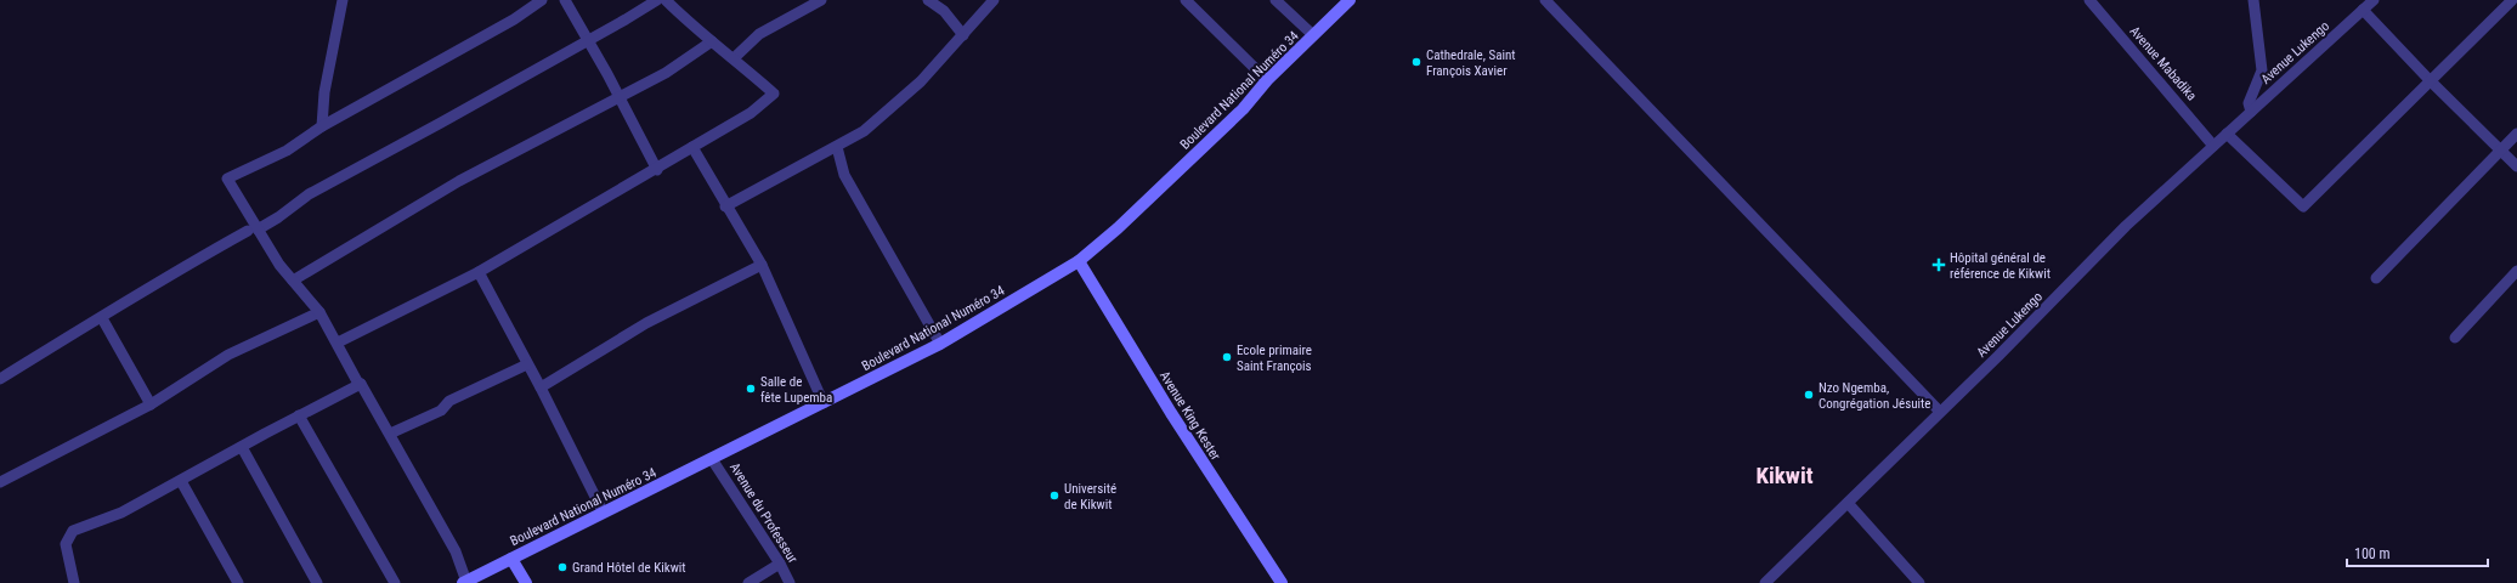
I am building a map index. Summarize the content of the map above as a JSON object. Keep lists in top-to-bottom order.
{
  "streets": {
    "main road": ["Boulevard National Numéro 34", "Avenue King Kester"],
    "street": ["Avenue Lukengo", "Avenue Mabadika", "Avenue du Professeur"]
  },
  "crossings": [
    ["Avenue Lukengo", "Avenue Mabadika"],
    ["Boulevard National Numéro 34", "Avenue King Kester"],
    ["Boulevard National Numéro 34", "Avenue du Professeur"]
  ],
  "districts": ["Kikwit"],
  "places": {
    "other": [
      "Cathedrale, Saint François Xavier",
      "Ecole primaire Saint François",
      "Salle de fête Lupemba",
      "Nzo Ngemba, Congrégation Jésuite",
      "Université de Kikwit",
      "Grand Hôtel de Kikwit"
    ],
    "health": ["Hôpital général de référence de Kikwit"]
  },
  "scale_bar": "100 m"
}
